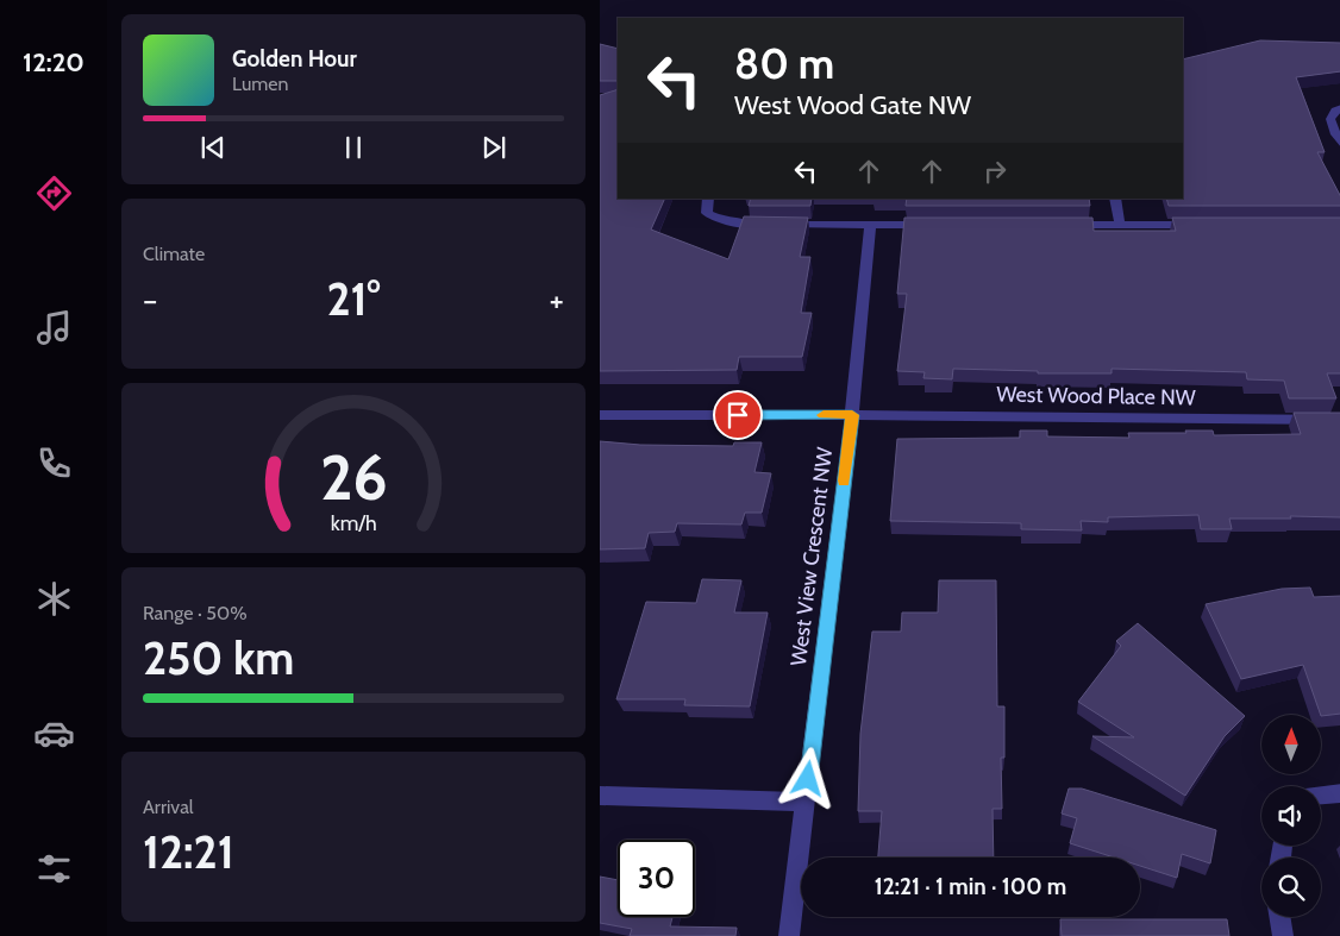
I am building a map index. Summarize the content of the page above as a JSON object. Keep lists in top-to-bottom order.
{
  "streets": {
    "street": ["West Wood Place NW", "West View Crescent NW"]
  },
  "crossings": [
    ["West Wood Place NW", "West View Crescent NW"]
  ],
  "north": "top",
  "page": {
    "tabs": "12:20",
    "turn": ["80 m", "West Wood Gate NW"],
    "song": ["Golden Hour", "Lumen"],
    "tile": [
      "Climate",
      ["Range · 50%", "250 km"],
      ["Arrival", "12:21"]
    ],
    "heat": ["−", "21°", "+"],
    "limit": "30",
    "trip": "12:21 · 1 min · 100 m",
    "gauge": ["26", "km/h"]
  }
}
